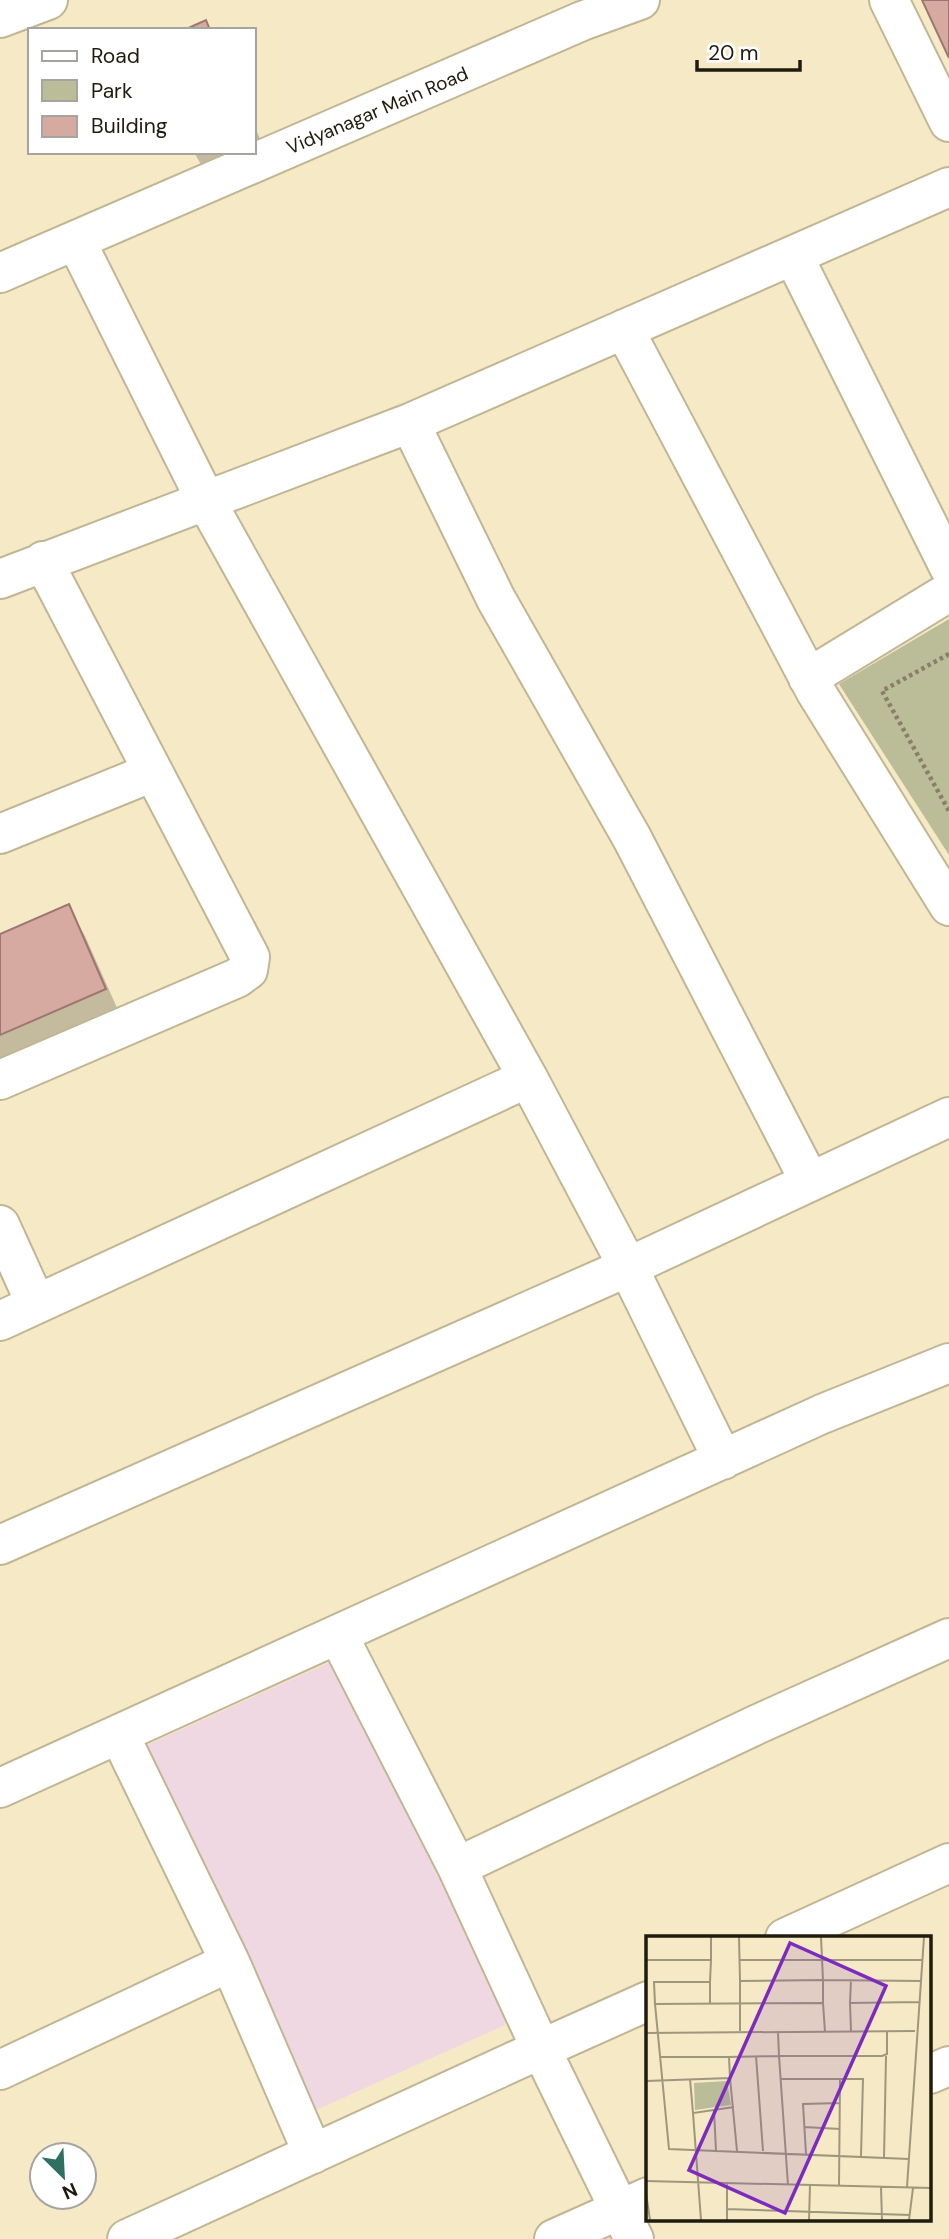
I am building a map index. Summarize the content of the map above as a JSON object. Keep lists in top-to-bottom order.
{
  "streets": {
    "street": ["Vidyanagar Main Road"]
  },
  "legend": ["Road", "Park", "Building"],
  "scale_bar": "20 m",
  "north": "bottom right"
}
